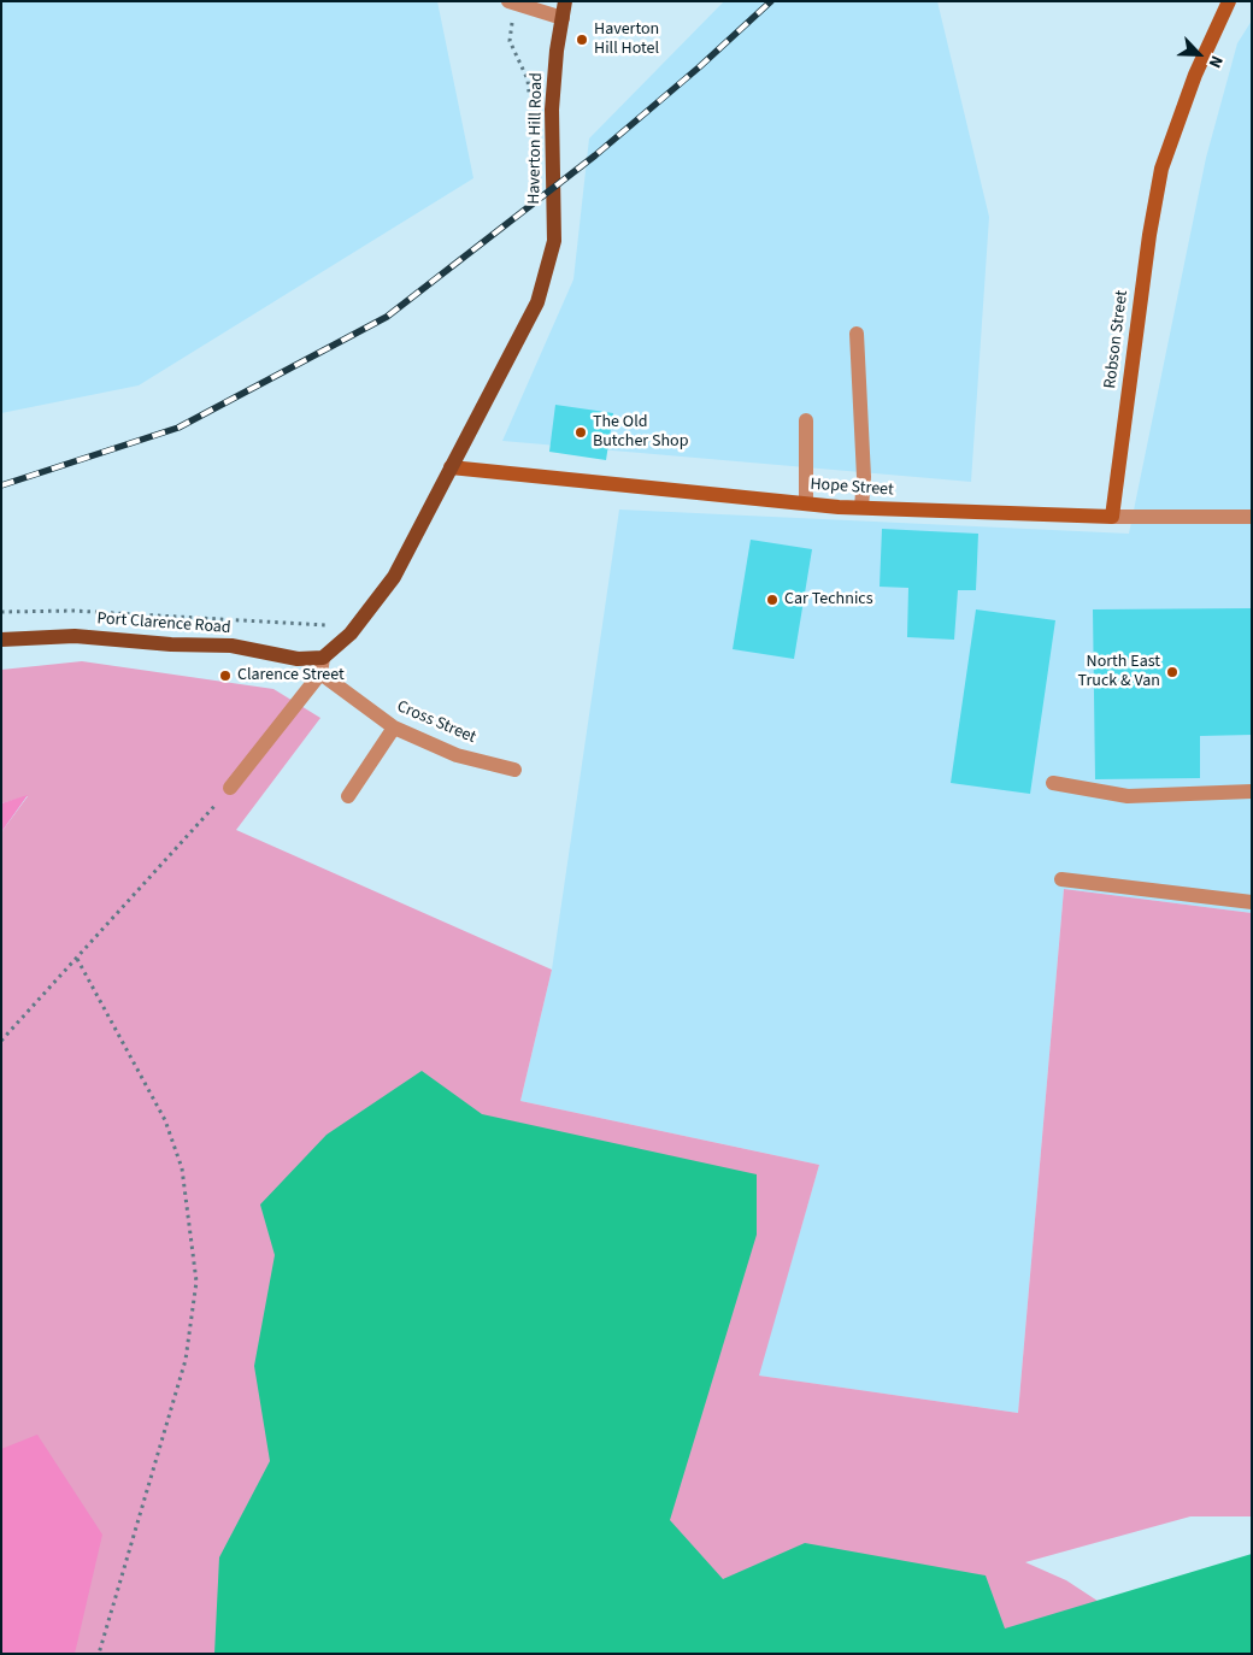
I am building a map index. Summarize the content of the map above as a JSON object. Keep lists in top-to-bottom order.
{
  "streets": {
    "main road": [
      "Haverton Hill Road",
      "Robson Street",
      "Hope Street",
      "Port Clarence Road"
    ],
    "street": ["Cross Street"]
  },
  "crossings": [
    ["Haverton Hill Road", "Hope Street"],
    ["Robson Street", "Hope Street"],
    ["Port Clarence Road", "Cross Street"]
  ],
  "places": [
    "Haverton Hill Hotel",
    "The Old Butcher Shop",
    "Car Technics",
    "North East Truck & Van",
    "Clarence Street"
  ],
  "north": "bottom right"
}
